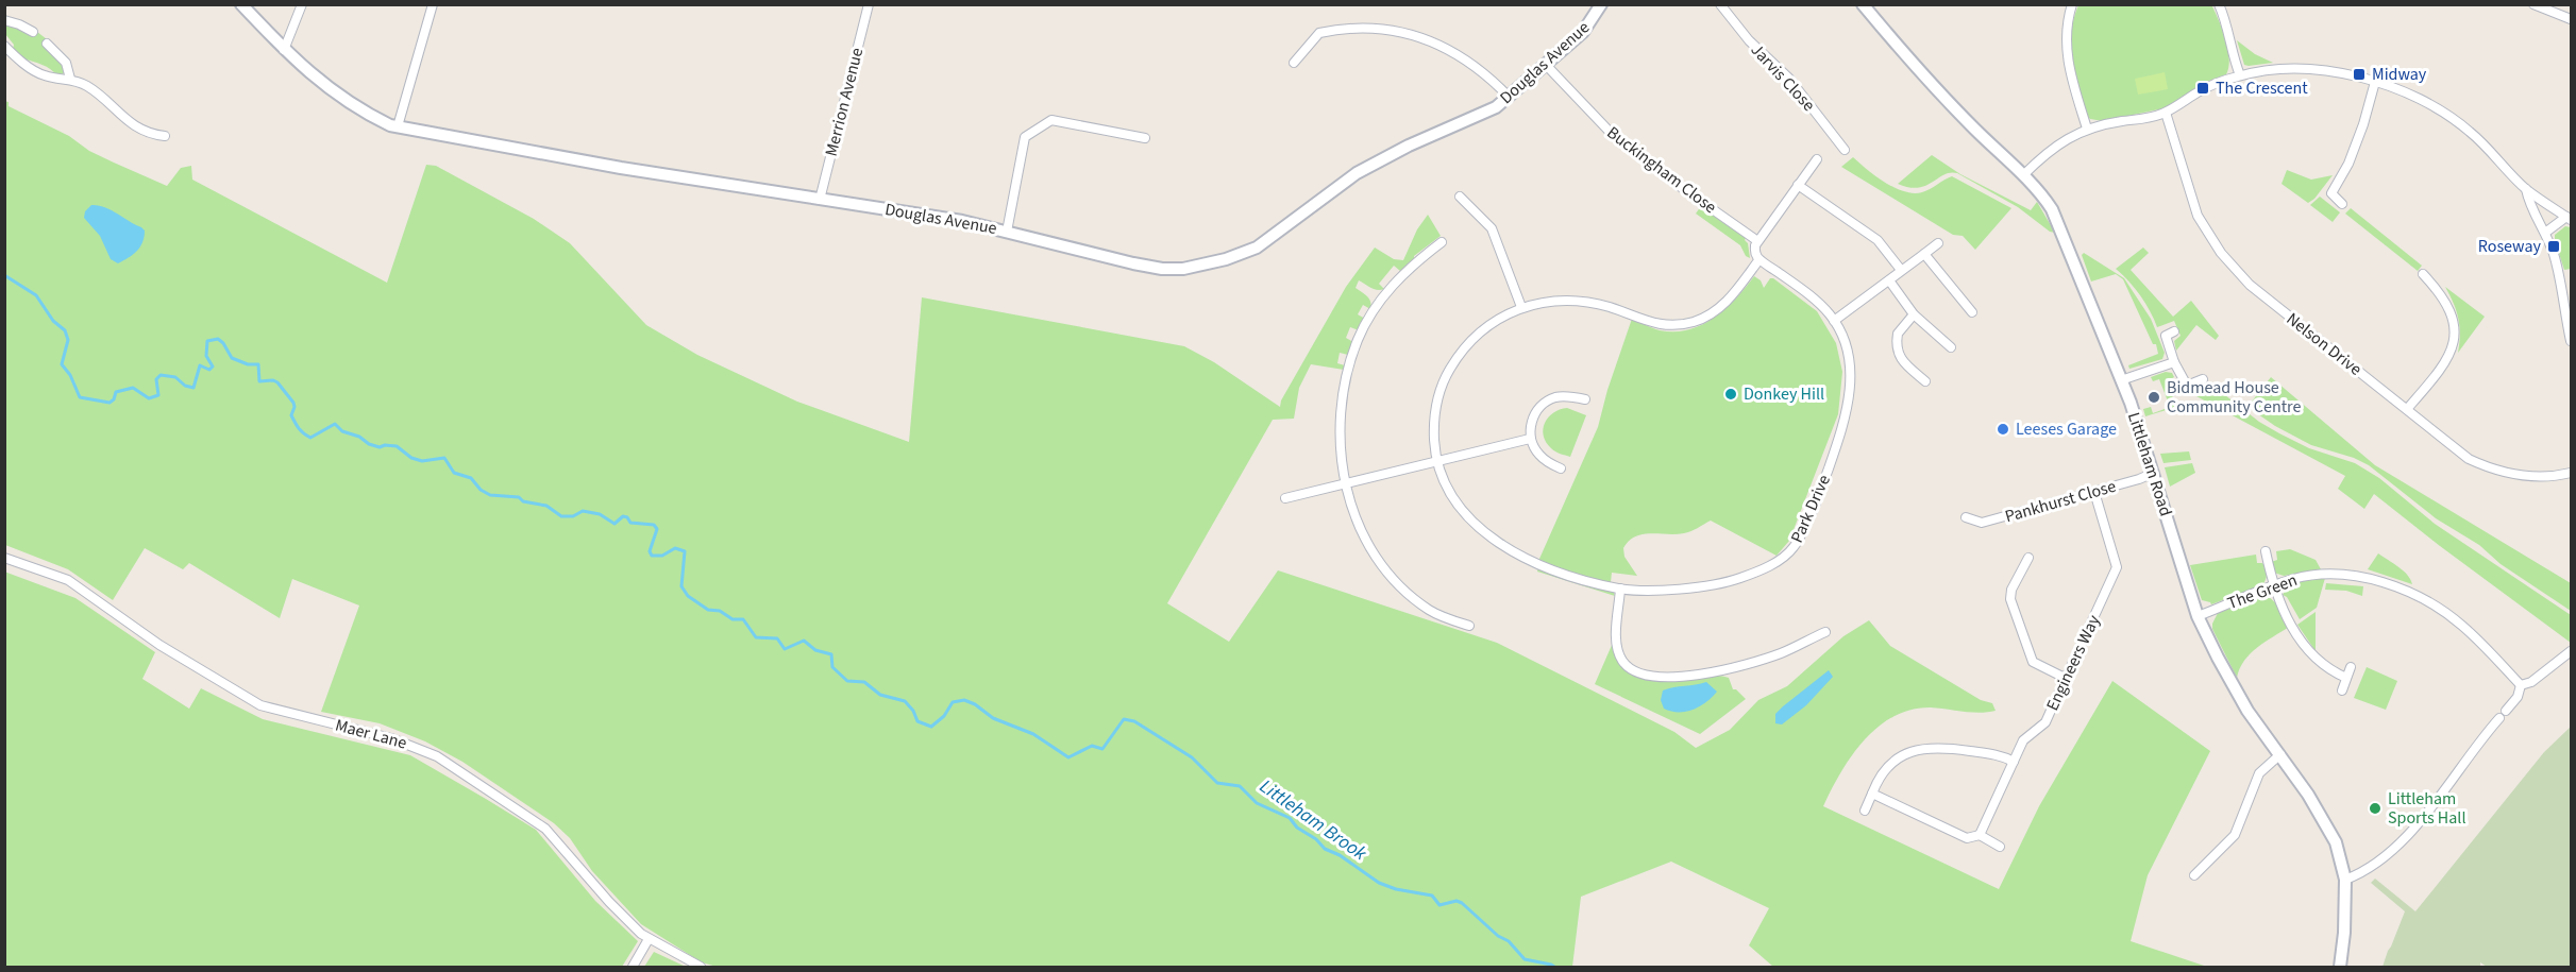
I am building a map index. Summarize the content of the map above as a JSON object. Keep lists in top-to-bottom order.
{
  "streets": {
    "street": [
      "Douglas Avenue",
      "Jarvis Close",
      "Merrion Avenue",
      "Buckingham Close",
      "Nelson Drive",
      "Littleham Road",
      "Pankhurst Close",
      "Park Drive",
      "The Green",
      "Engineers Way",
      "Maer Lane"
    ]
  },
  "crossings": [
    ["Douglas Avenue", "Merrion Avenue"],
    ["Douglas Avenue", "Buckingham Close"],
    ["Littleham Road", "Pankhurst Close"],
    ["Littleham Road", "The Green"],
    ["Pankhurst Close", "Engineers Way"]
  ],
  "water": ["Littleham Brook"],
  "places": {
    "transit": ["Midway", "The Crescent", "Roseway"],
    "other": [
      "Donkey Hill",
      "Bidmead House Community Centre",
      "Leeses Garage",
      "Littleham Sports Hall"
    ]
  }
}
